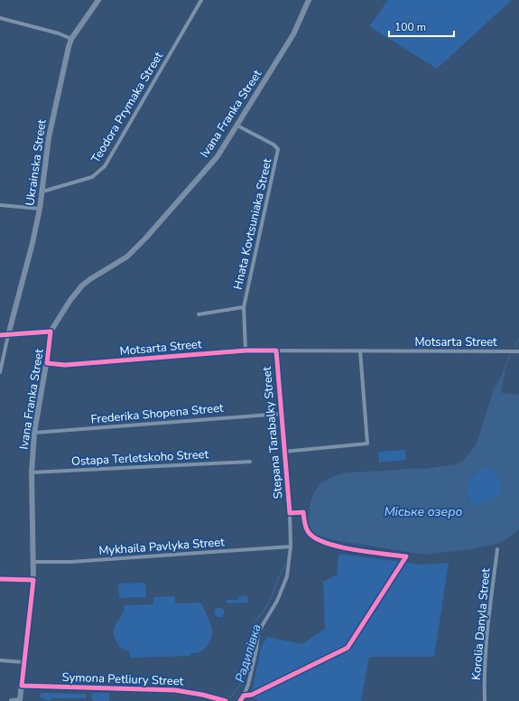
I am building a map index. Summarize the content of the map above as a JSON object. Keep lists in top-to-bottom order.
{
  "streets": {
    "street": [
      "Teodora Prymaka Street",
      "Ivana Franka Street",
      "Ukrainska Street",
      "Hnata Kovtsuniaka Street",
      "Motsarta Street",
      "Frederika Shopena Street",
      "Stepana Tarabalky Street",
      "Ostapa Terletskoho Street",
      "Mykhaila Pavlyka Street",
      "Korolia Danyla Street",
      "Symona Petliury Street"
    ]
  },
  "crossings": [
    ["Teodora Prymaka Street", "Ukrainska Street"],
    ["Ivana Franka Street", "Hnata Kovtsuniaka Street"],
    ["Ivana Franka Street", "Motsarta Street"],
    ["Ivana Franka Street", "Frederika Shopena Street"],
    ["Ivana Franka Street", "Ostapa Terletskoho Street"],
    ["Ivana Franka Street", "Mykhaila Pavlyka Street"],
    ["Ivana Franka Street", "Symona Petliury Street"],
    ["Hnata Kovtsuniaka Street", "Motsarta Street"],
    ["Motsarta Street", "Stepana Tarabalky Street"],
    ["Frederika Shopena Street", "Stepana Tarabalky Street"],
    ["Stepana Tarabalky Street", "Mykhaila Pavlyka Street"]
  ],
  "water": ["Міське озеро", "Радилівка"],
  "scale_bar": "100 m"
}
